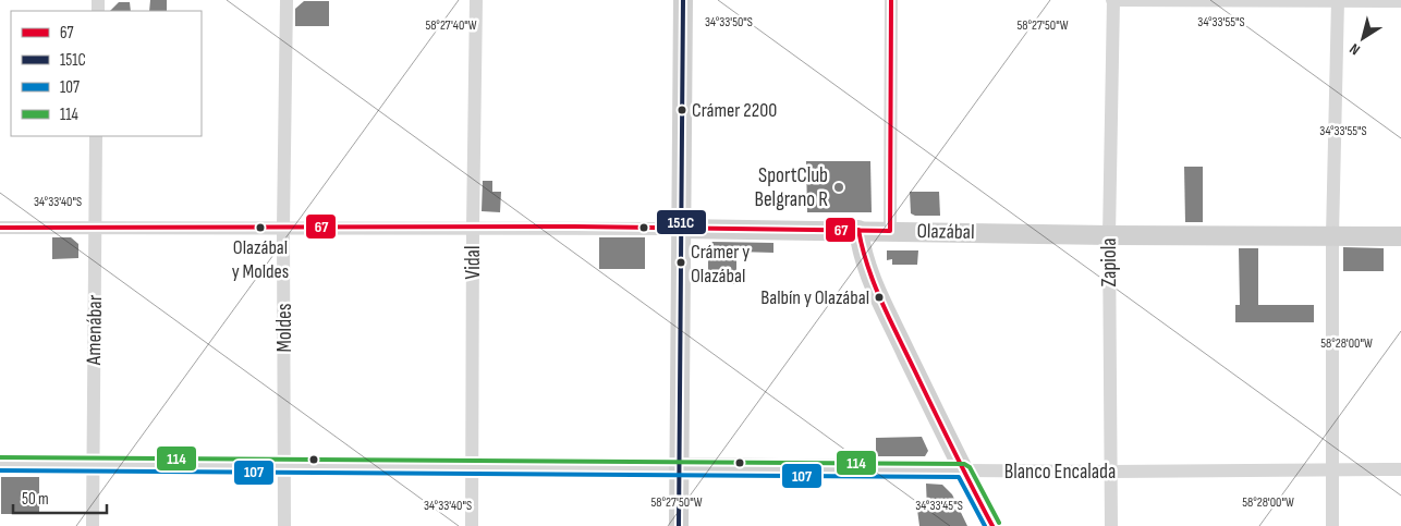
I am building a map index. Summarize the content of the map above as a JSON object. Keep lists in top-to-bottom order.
{
  "streets": {
    "street": [
      "Olazábal",
      "Vidal",
      "Zapiola",
      "Moldes",
      "Amenábar",
      "Blanco Encalada"
    ]
  },
  "crossings": [
    ["Olazábal", "Vidal"],
    ["Olazábal", "Zapiola"],
    ["Olazábal", "Moldes"],
    ["Olazábal", "Amenábar"],
    ["Vidal", "Blanco Encalada"],
    ["Zapiola", "Blanco Encalada"],
    ["Moldes", "Blanco Encalada"],
    ["Amenábar", "Blanco Encalada"]
  ],
  "places": [
    "Crámer 2200",
    "SportClub Belgrano R",
    "Olazábal y Moldes",
    "Crámer y Olazábal",
    "Balbín y Olazábal"
  ],
  "lines": [
    "transit line 67",
    "transit line 151C",
    "transit line 114",
    "transit line 107"
  ],
  "legend": [
    "67",
    "151C",
    "107",
    "114"
  ],
  "scale_bar": "50 m",
  "north": "bottom left",
  "coordinates": [
    "34°33'50\"S",
    "34°33'55\"S",
    "58°27'50\"W",
    "58°27'40\"W",
    "34°33'40\"S",
    "58°28'00\"W",
    "34°33'45\"S"
  ]
}
